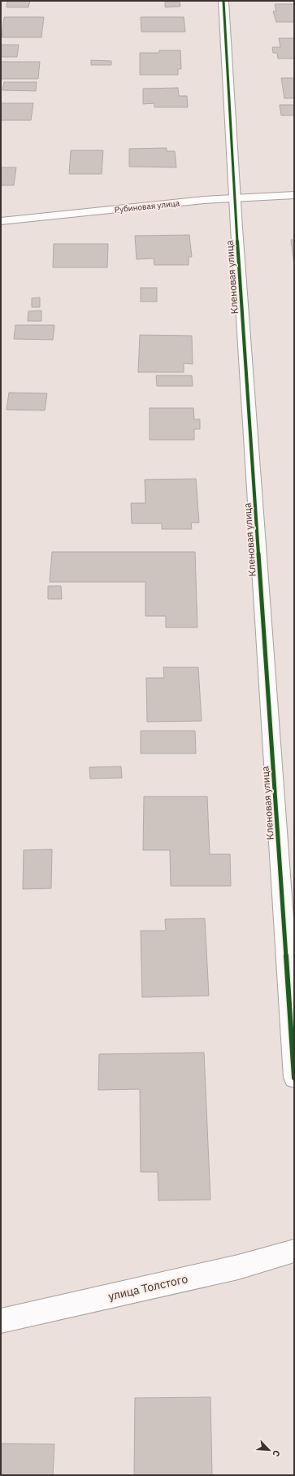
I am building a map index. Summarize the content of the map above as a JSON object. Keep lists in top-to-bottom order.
{
  "streets": {
    "street": ["Рубиновая улица", "Кленовая улица", "улица Толстого"]
  },
  "crossings": [
    ["Рубиновая улица", "Кленовая улица"]
  ],
  "north": "bottom right"
}
